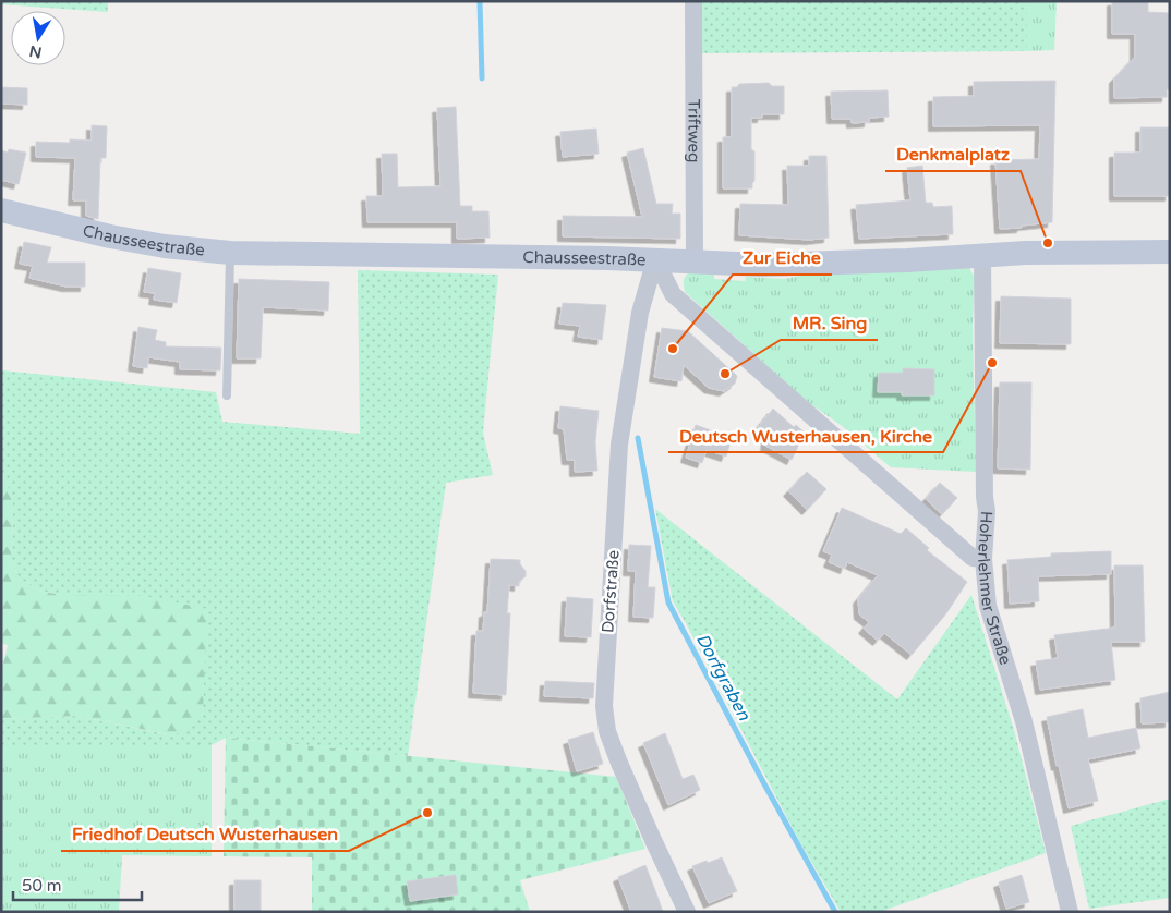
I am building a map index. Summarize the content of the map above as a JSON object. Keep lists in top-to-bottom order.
{
  "streets": {
    "main road": ["Chausseestraße"],
    "street": ["Triftweg", "Hoherlehmer Straße", "Dorfstraße"]
  },
  "crossings": [
    ["Triftweg", "Chausseestraße"],
    ["Chausseestraße", "Hoherlehmer Straße"],
    ["Chausseestraße", "Dorfstraße"]
  ],
  "water": ["Dorfgraben"],
  "places": [
    "Denkmalplatz",
    "Zur Eiche",
    "Deutsch Wusterhausen, Kirche",
    "MR. Sing",
    "Friedhof Deutsch Wusterhausen"
  ],
  "scale_bar": "50 m",
  "north": "bottom"
}
